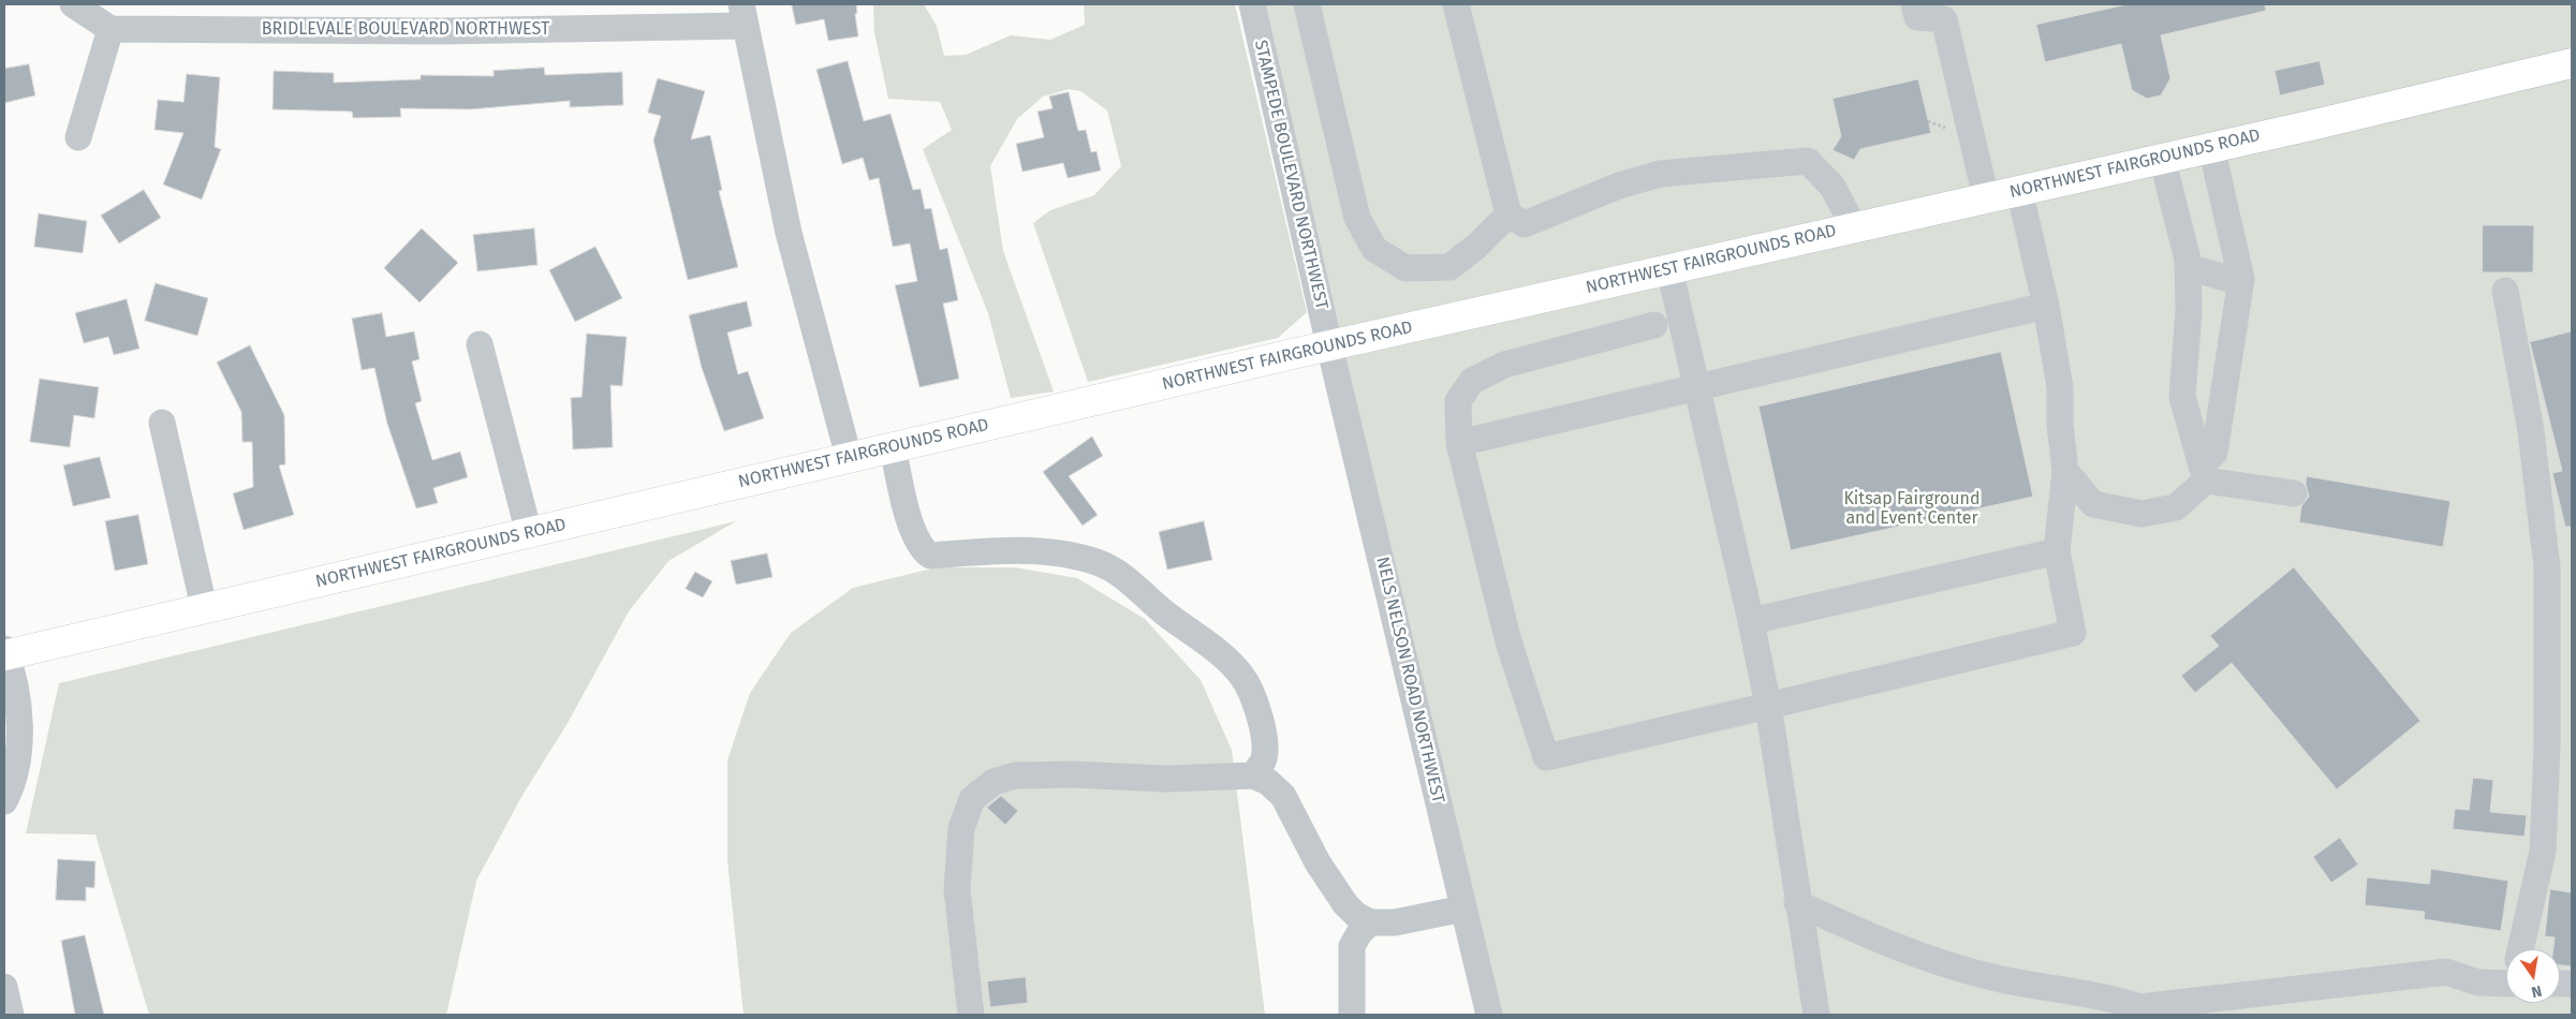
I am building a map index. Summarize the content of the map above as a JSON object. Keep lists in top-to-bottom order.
{
  "streets": {
    "main road": ["NORTHWEST FAIRGROUNDS ROAD"],
    "street": ["BRIDLEVALE BOULEVARD NORTHWEST", "STAMPEDE BOULEVARD NORTHWEST", "NELS NELSON ROAD NORTHWEST"]
  },
  "crossings": [
    ["BRIDLEVALE BOULEVARD NORTHWEST", "NORTHWEST FAIRGROUNDS ROAD"],
    ["NORTHWEST FAIRGROUNDS ROAD", "STAMPEDE BOULEVARD NORTHWEST"],
    ["NORTHWEST FAIRGROUNDS ROAD", "NELS NELSON ROAD NORTHWEST"],
    ["STAMPEDE BOULEVARD NORTHWEST", "NELS NELSON ROAD NORTHWEST"]
  ],
  "parks": ["Kitsap Fairground and Event Center"],
  "north": "bottom"
}
